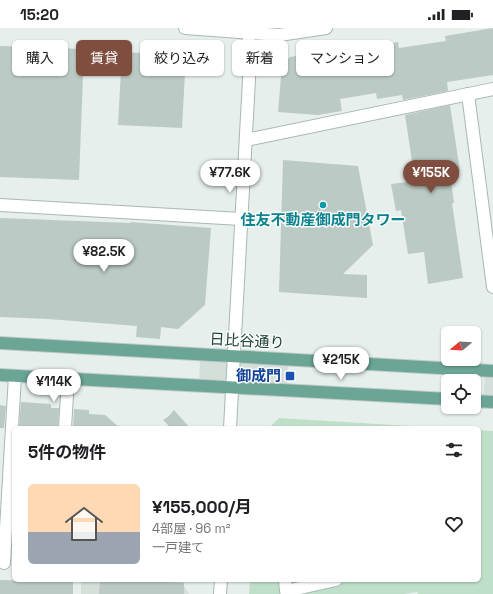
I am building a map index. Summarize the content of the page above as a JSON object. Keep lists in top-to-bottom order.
{
  "streets": {
    "main road": ["日比谷通り"]
  },
  "places": {
    "other": ["住友不動産御成門タワー"],
    "transit": ["御成門"]
  },
  "north": "left",
  "page": {
    "status": "15:20",
    "chip": [
      "購入",
      "賃貸",
      "絞り込み",
      "新着",
      "マンション"
    ],
    "price": [
      "¥77.6K",
      "¥155K",
      "¥82.5K",
      "¥215K",
      "¥114K"
    ],
    "heading": "5件の物件",
    "list": [
      {
        "name": "¥155,000/月",
        "note": "4部屋 · 96 m² · 一戸建て"
      }
    ]
  }
}
